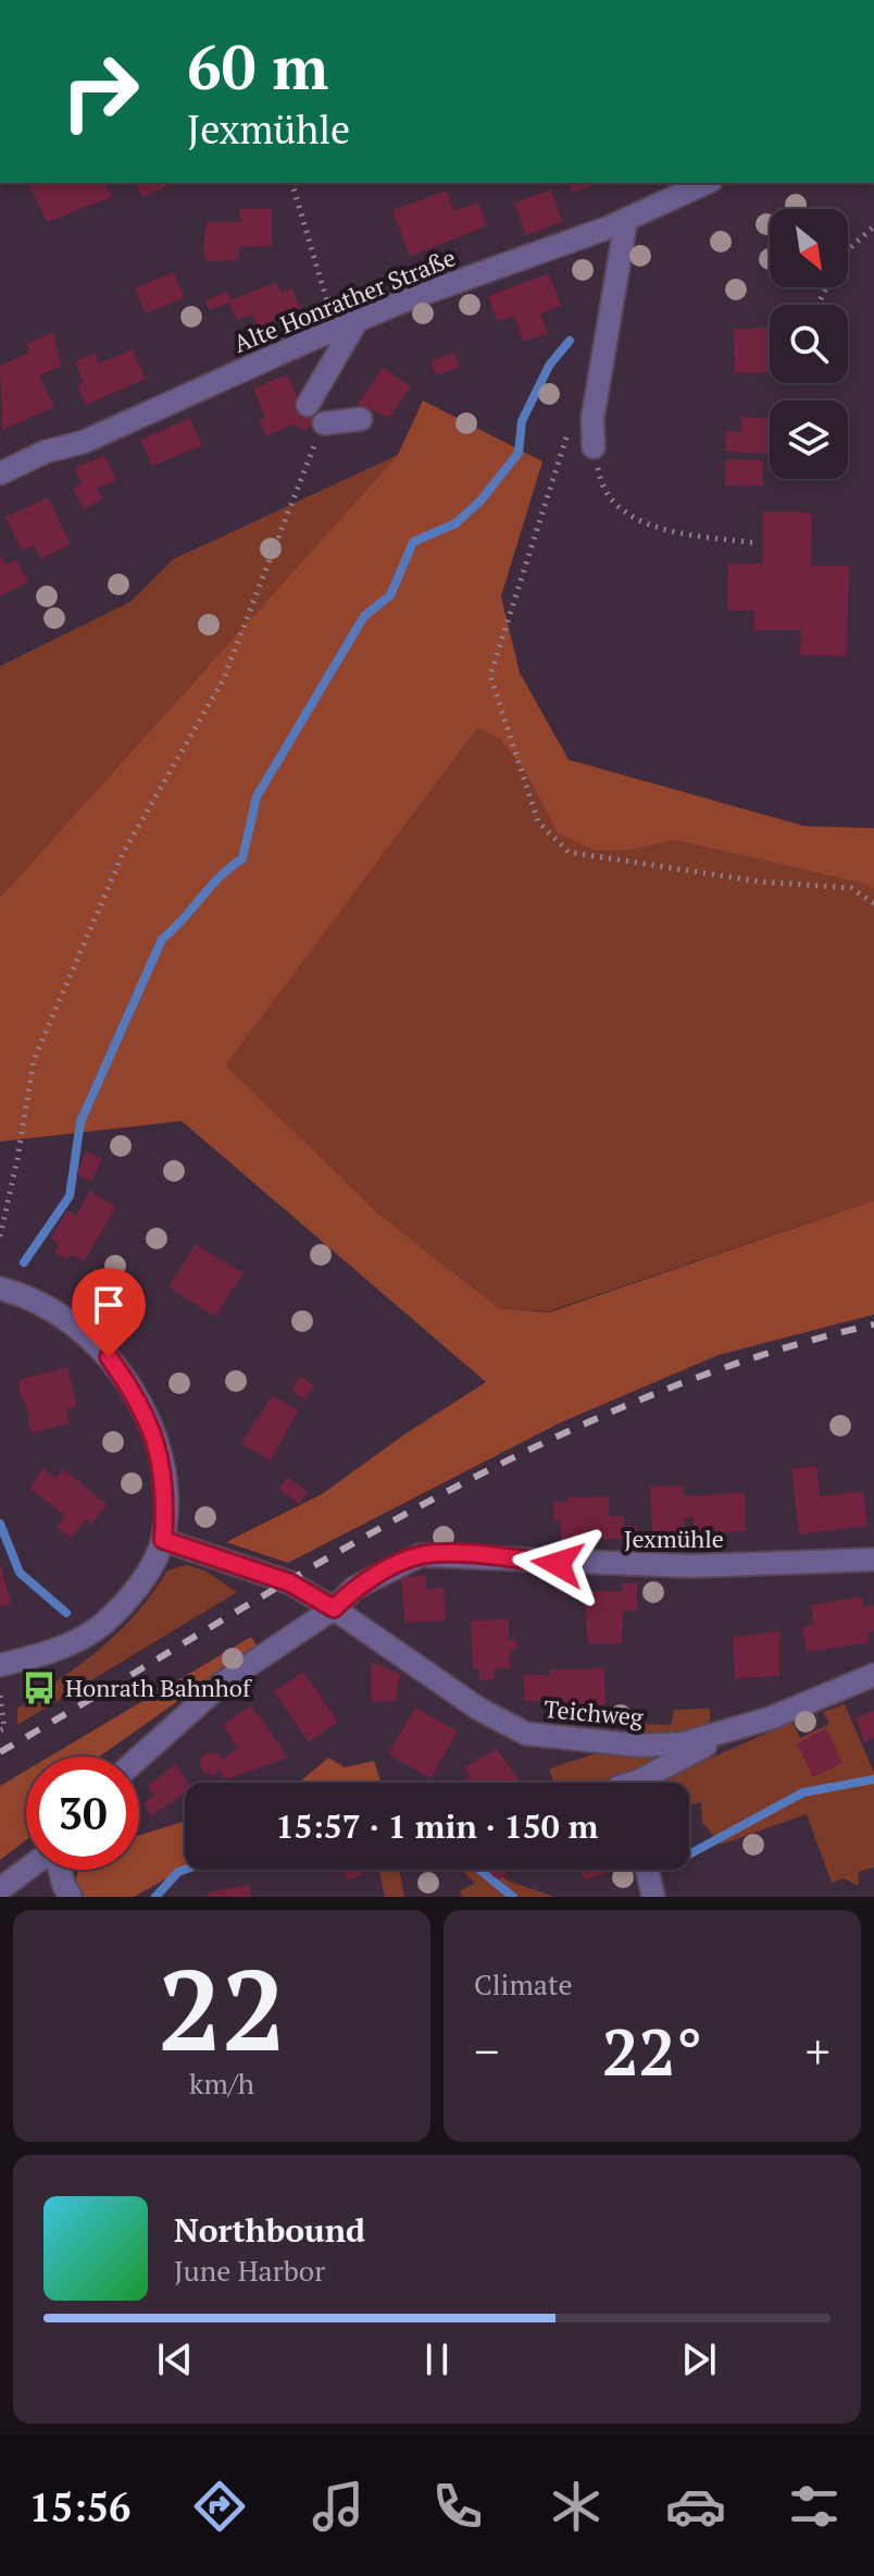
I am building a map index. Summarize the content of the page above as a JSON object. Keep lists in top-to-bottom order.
{
  "streets": {
    "street": ["Alte Honrather Straße", "Jexmühle", "Teichweg"]
  },
  "crossings": [
    ["Jexmühle", "Teichweg"]
  ],
  "places": {
    "bus stop": ["Honrath Bahnhof"]
  },
  "north": "bottom right",
  "page": {
    "turn": ["60 m", "Jexmühle"],
    "limit": "30",
    "trip": "15:57 · 1 min · 150 m",
    "tile": [
      ["22", "km/h"],
      "Climate"
    ],
    "heat": ["−", "22°", "+"],
    "song": ["Northbound", "June Harbor"],
    "tabs": "15:56"
  }
}
